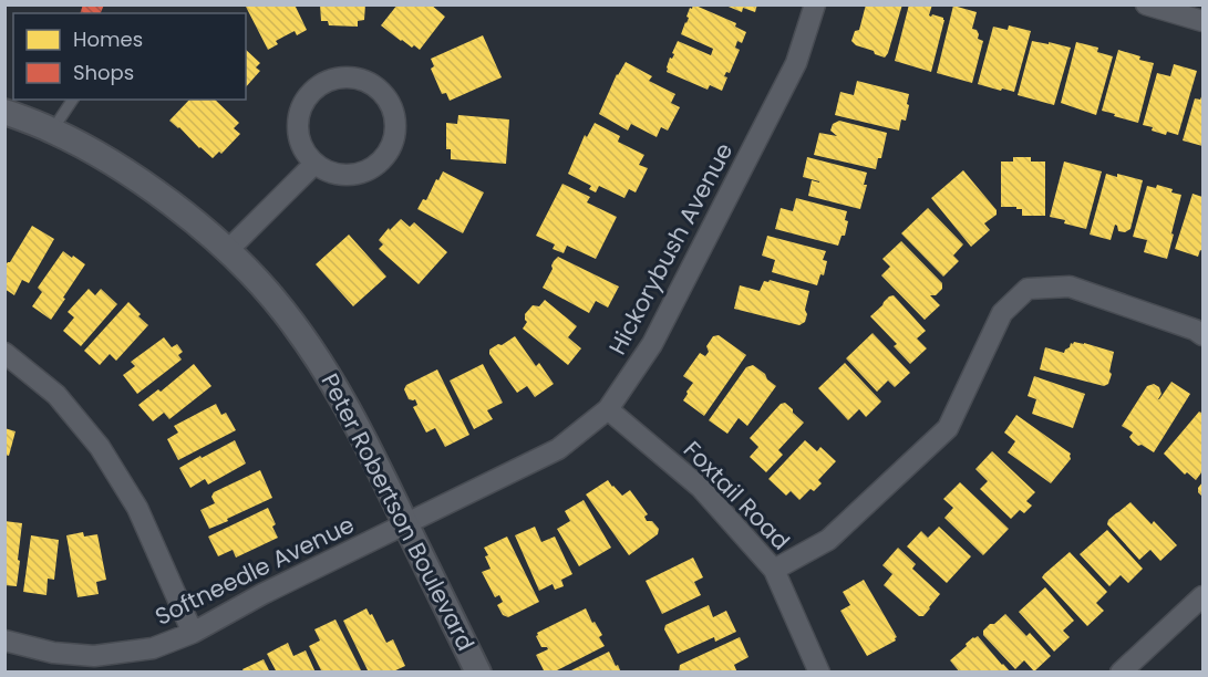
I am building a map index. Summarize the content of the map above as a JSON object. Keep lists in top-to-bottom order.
{
  "streets": {
    "street": [
      "Hickorybush Avenue",
      "Foxtail Road",
      "Peter Robertson Boulevard",
      "Softneedle Avenue"
    ]
  },
  "crossings": [
    ["Hickorybush Avenue", "Foxtail Road"],
    ["Hickorybush Avenue", "Peter Robertson Boulevard"],
    ["Hickorybush Avenue", "Softneedle Avenue"],
    ["Peter Robertson Boulevard", "Softneedle Avenue"]
  ],
  "legend": ["Homes", "Shops"]
}
